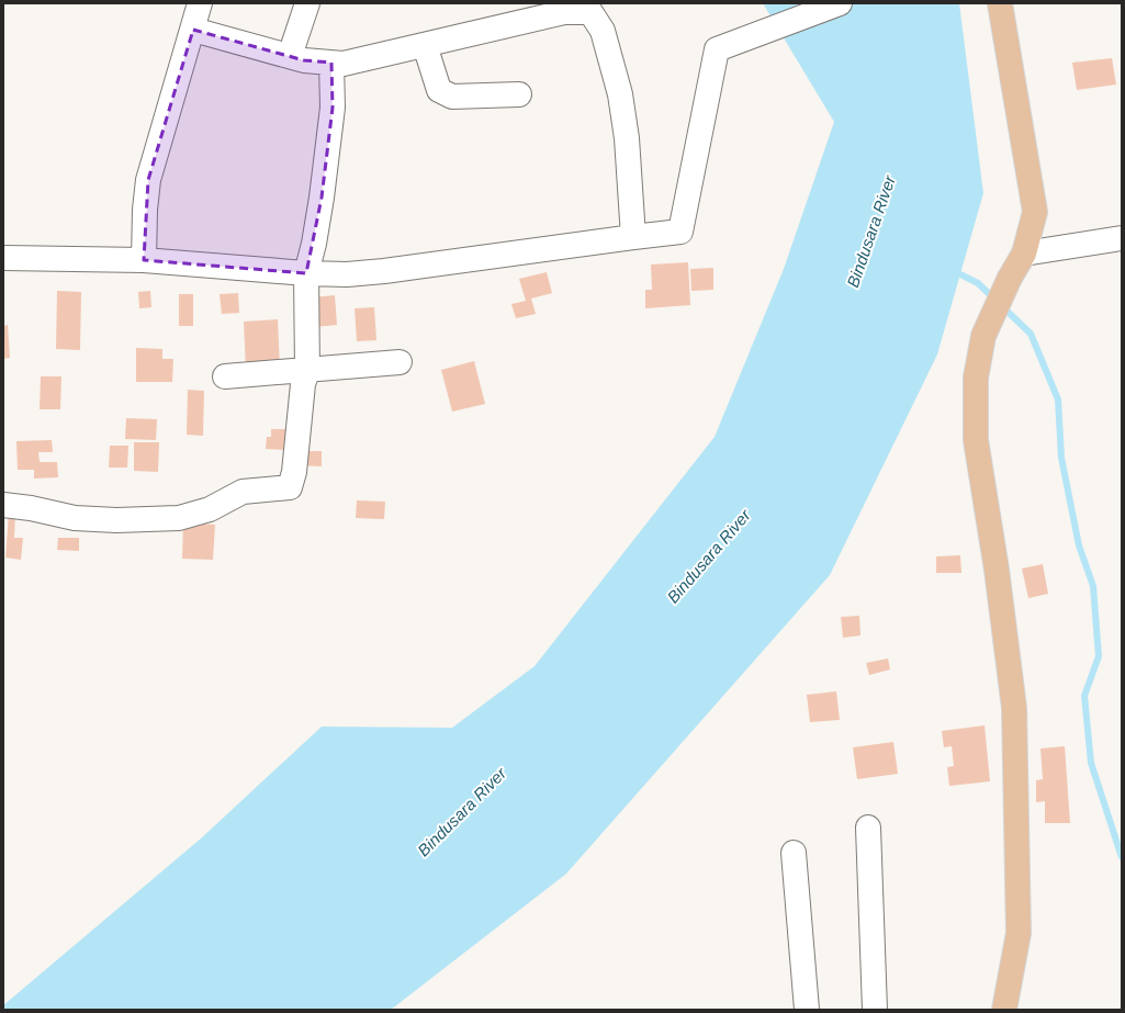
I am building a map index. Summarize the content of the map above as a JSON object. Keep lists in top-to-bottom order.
{
  "water": ["Bindusara River"]
}
